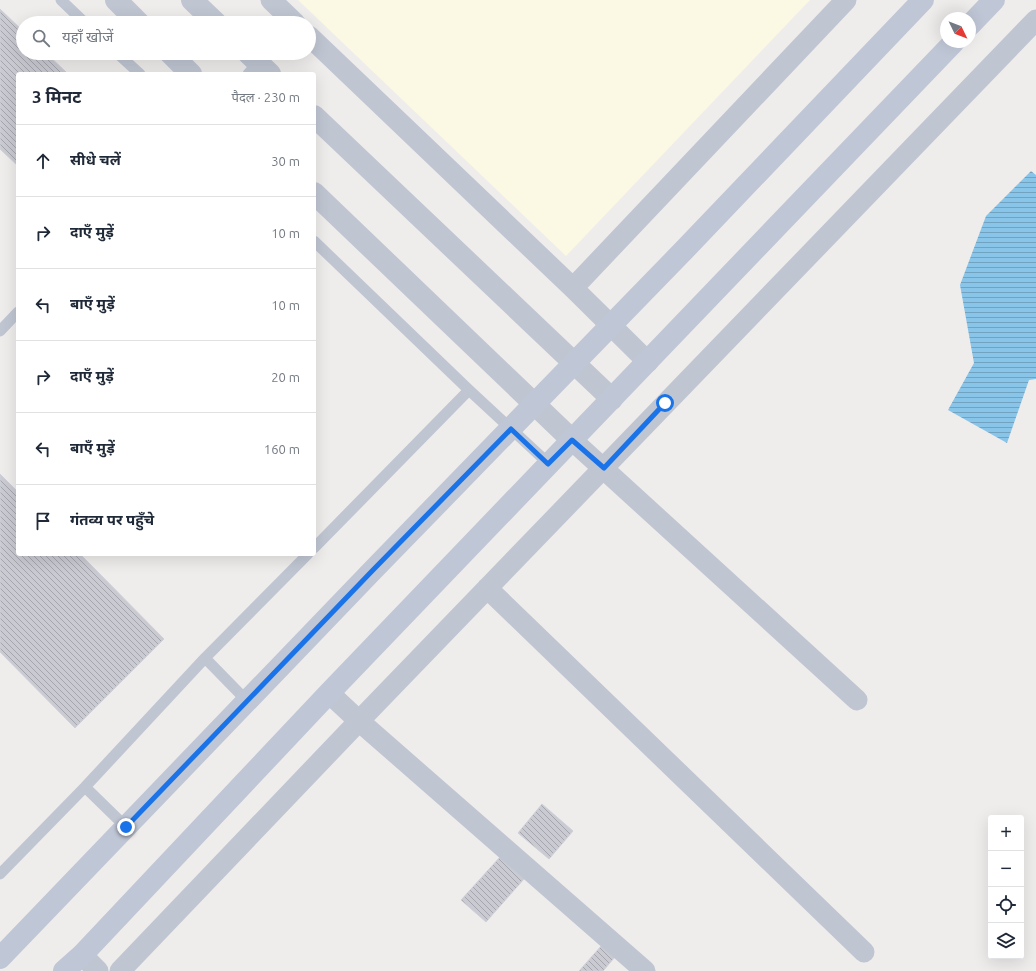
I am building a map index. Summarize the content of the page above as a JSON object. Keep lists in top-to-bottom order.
{
  "north": "bottom right",
  "page": {
    "search": "यहाँ खोजें",
    "heading": ["3 मिनट", "पैदल · 230 m"],
    "list": [
      ["सीधे चलें", "30 m"],
      ["दाएँ मुड़ें", "10 m"],
      ["बाएँ मुड़ें", "10 m"],
      ["दाएँ मुड़ें", "20 m"],
      ["बाएँ मुड़ें", "160 m"],
      "गंतव्य पर पहुँचे"
    ],
    "map_buttons": ["+", "−"]
  }
}
